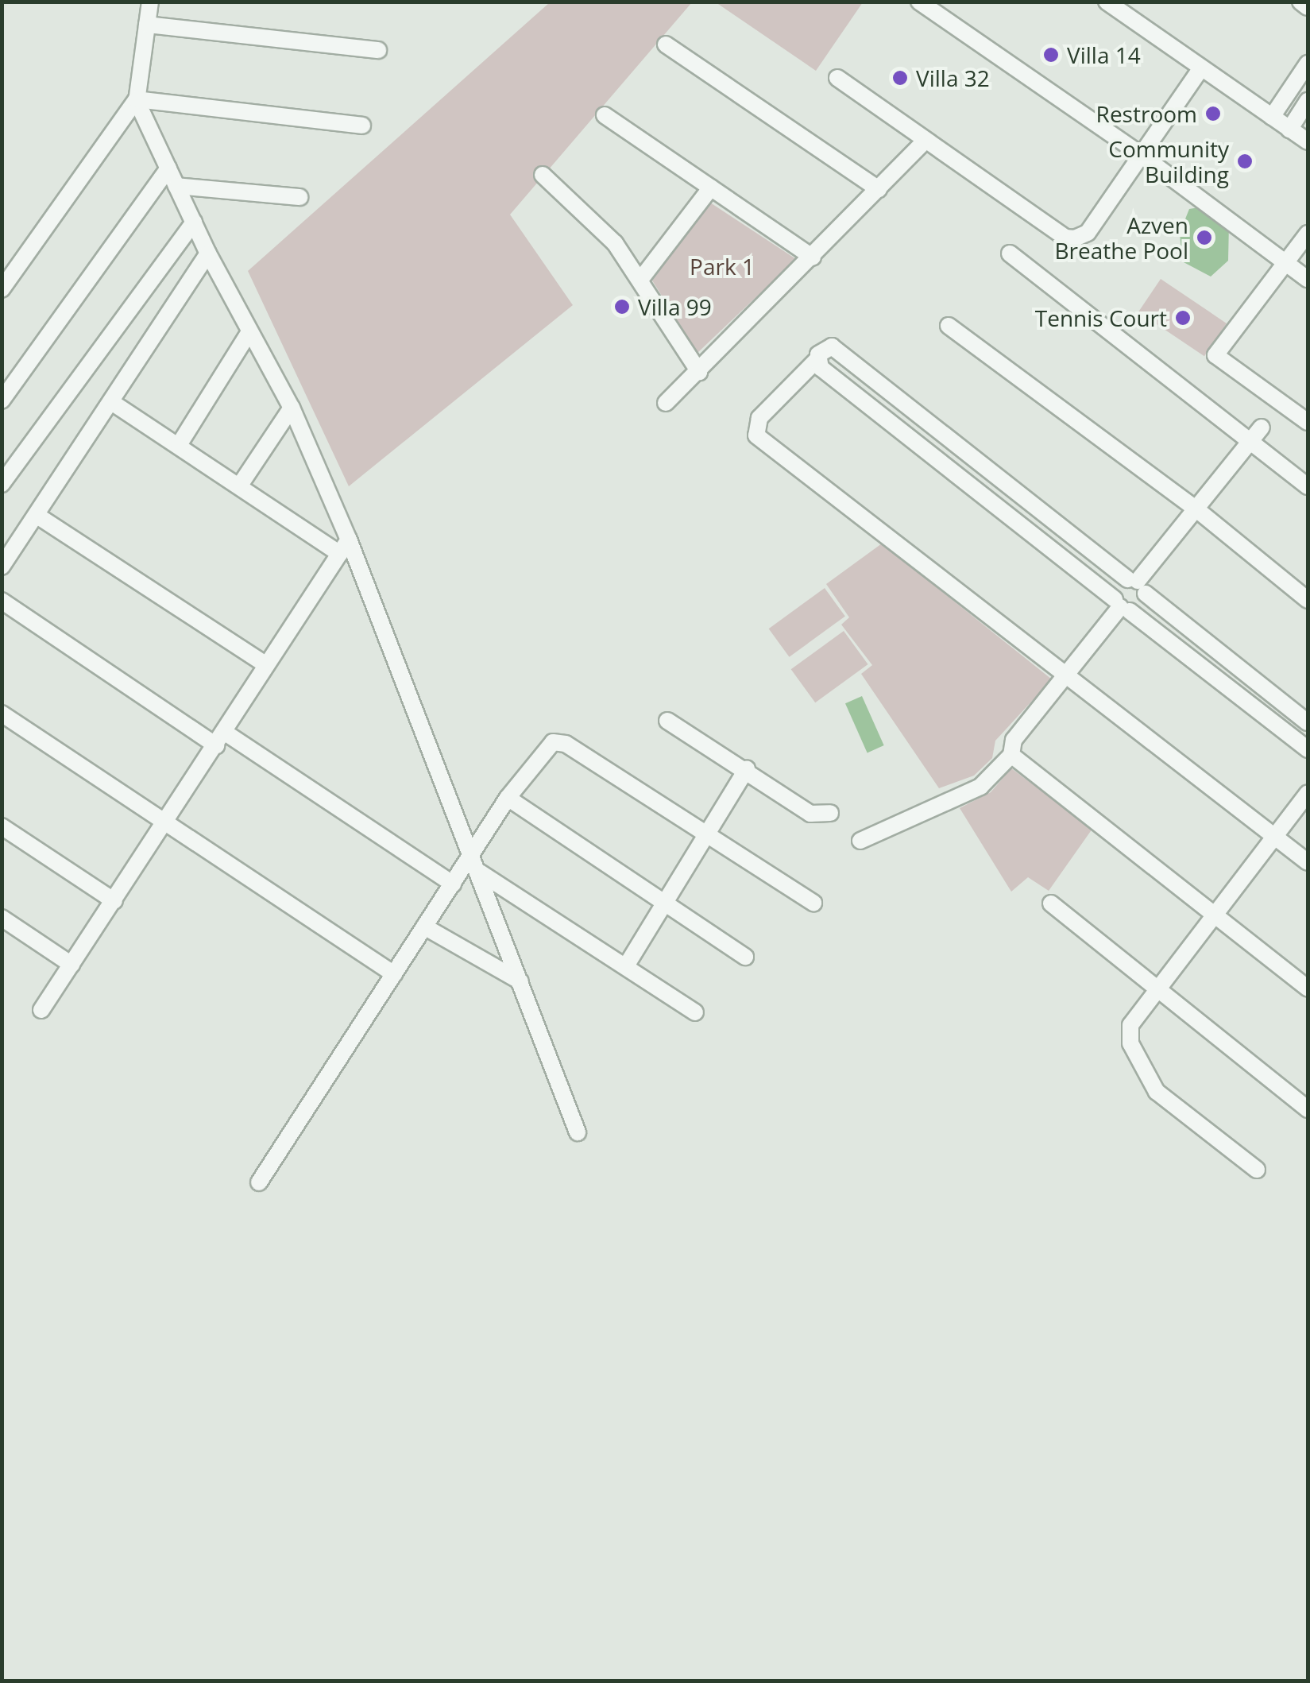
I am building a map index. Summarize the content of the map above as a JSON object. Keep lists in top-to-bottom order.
{
  "parks": ["Park 1"],
  "places": [
    "Villa 14",
    "Villa 32",
    "Restroom",
    "Community Building",
    "Azven Breathe Pool",
    "Villa 99",
    "Tennis Court"
  ]
}
